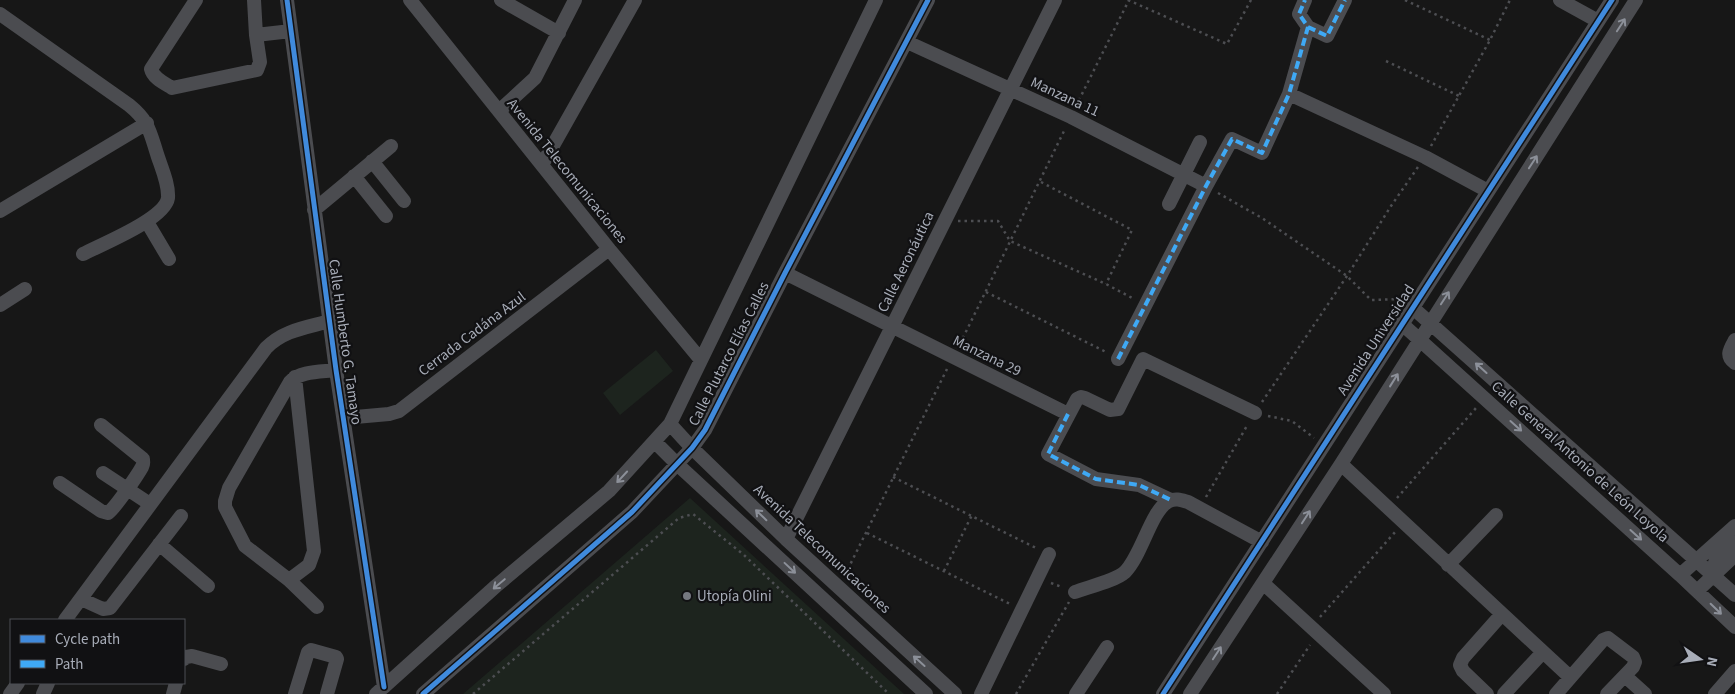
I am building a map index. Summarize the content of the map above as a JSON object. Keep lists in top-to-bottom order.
{
  "streets": {
    "street": [
      "Manzana 11",
      "Avenida Telecomunicaciones",
      "Calle Aeronáutica",
      "Cerrada Cadána Azul",
      "Avenida Universidad",
      "Calle Humberto G. Tamayo",
      "Calle Plutarco Elías Calles",
      "Manzana 29",
      "Calle General Antonio de León Loyola"
    ]
  },
  "crossings": [
    ["Manzana 11", "Calle Aeronáutica"],
    ["Manzana 11", "Calle Plutarco Elías Calles"],
    ["Avenida Telecomunicaciones", "Calle Aeronáutica"],
    ["Avenida Telecomunicaciones", "Cerrada Cadána Azul"],
    ["Avenida Telecomunicaciones", "Calle Plutarco Elías Calles"],
    ["Calle Aeronáutica", "Manzana 29"],
    ["Cerrada Cadána Azul", "Calle Humberto G. Tamayo"],
    ["Avenida Universidad", "Calle General Antonio de León Loyola"],
    ["Calle Humberto G. Tamayo", "Calle Plutarco Elías Calles"],
    ["Calle Plutarco Elías Calles", "Manzana 29"]
  ],
  "places": ["Utopía Olini"],
  "legend": ["Cycle path", "Path"],
  "north": "right"
}
